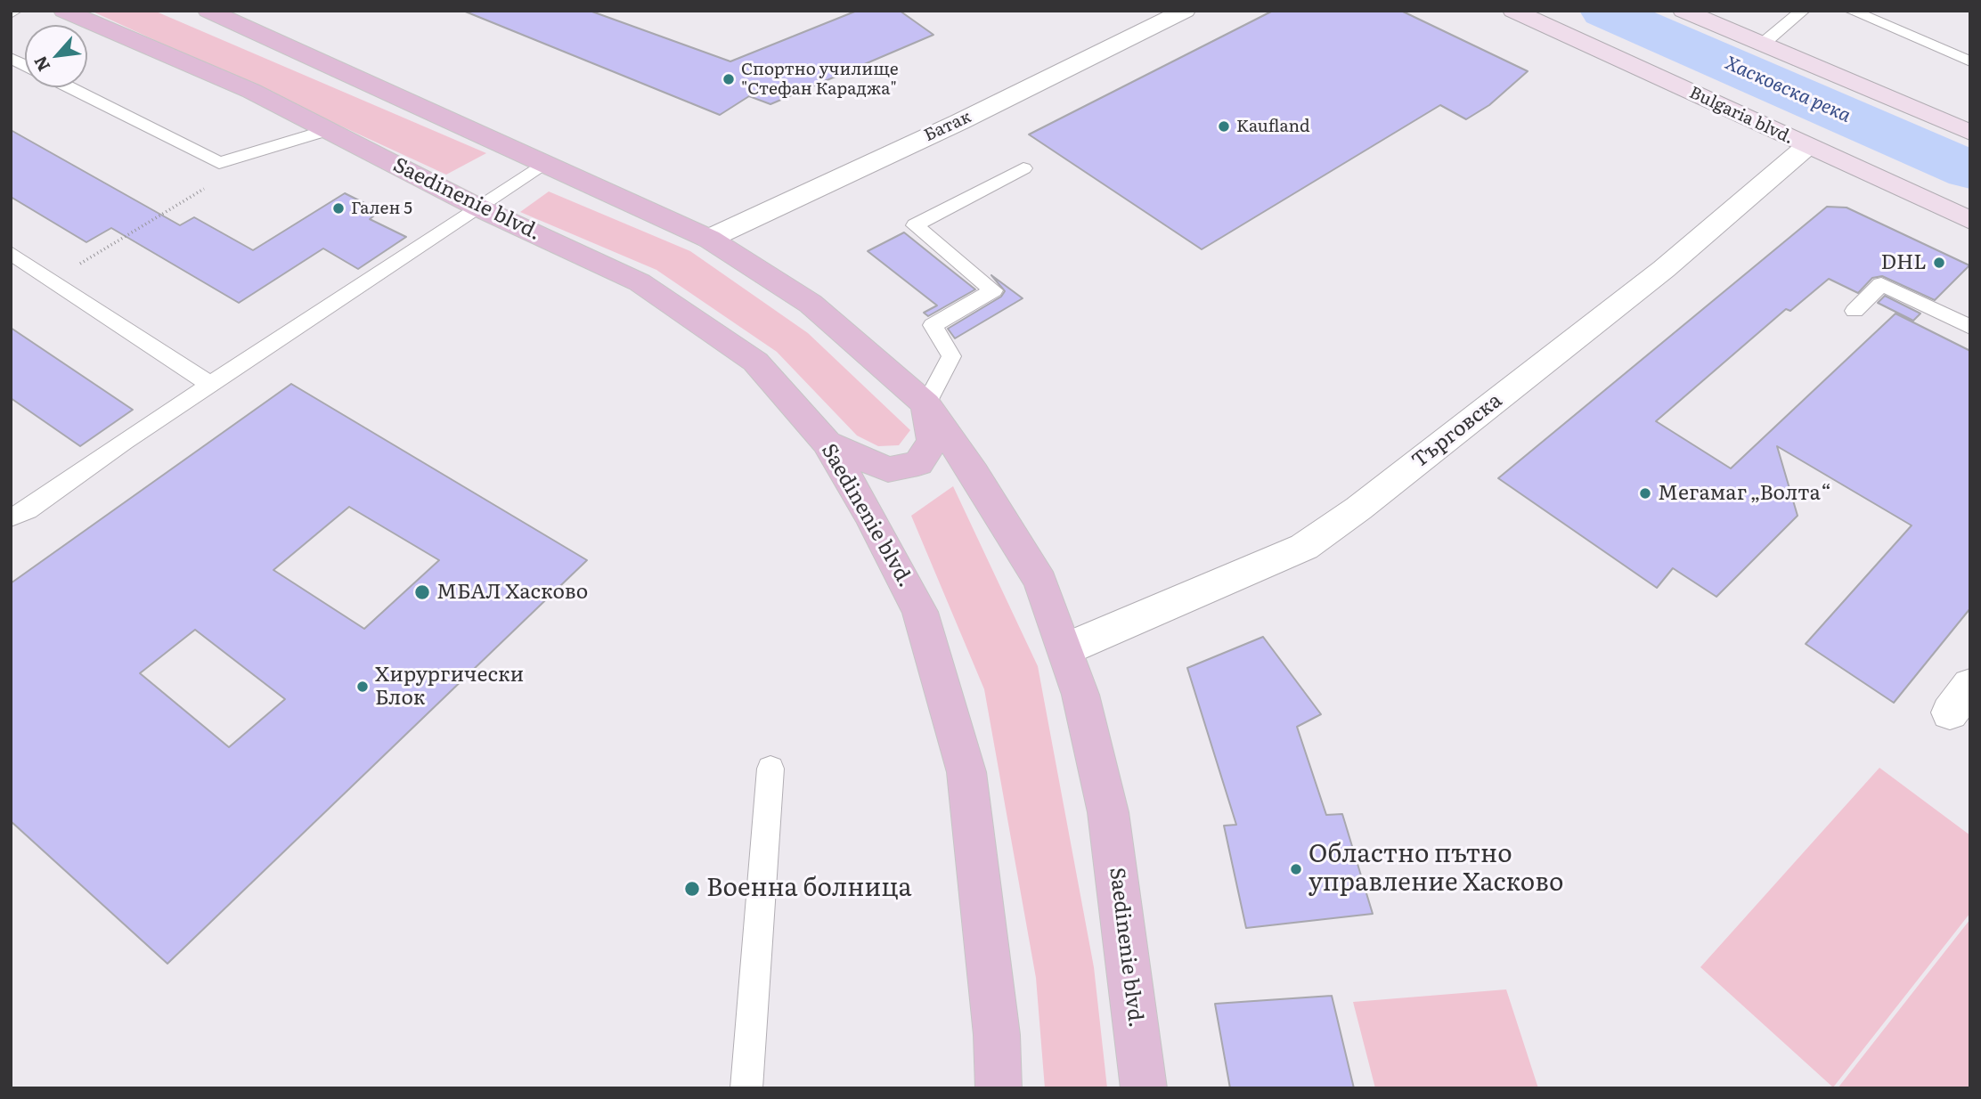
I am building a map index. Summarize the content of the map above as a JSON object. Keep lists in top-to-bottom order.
{
  "streets": {
    "main road": ["Saedinenie blvd."],
    "street": ["Bulgaria blvd.", "Батак", "Търговска"]
  },
  "crossings": [
    ["Bulgaria blvd.", "Търговска"],
    ["Батак", "Saedinenie blvd."],
    ["Saedinenie blvd.", "Търговска"]
  ],
  "water": ["Хасковска река"],
  "places": [
    "Спортно училище \"Стефан Караджа\"",
    "Kaufland",
    "Гален 5",
    "DHL",
    "Мегамаг „Волта“",
    "МБАЛ Хасково",
    "Хирургически Блок",
    "Областно пътно управление Хасково",
    "Военна болница"
  ],
  "north": "bottom left"
}
